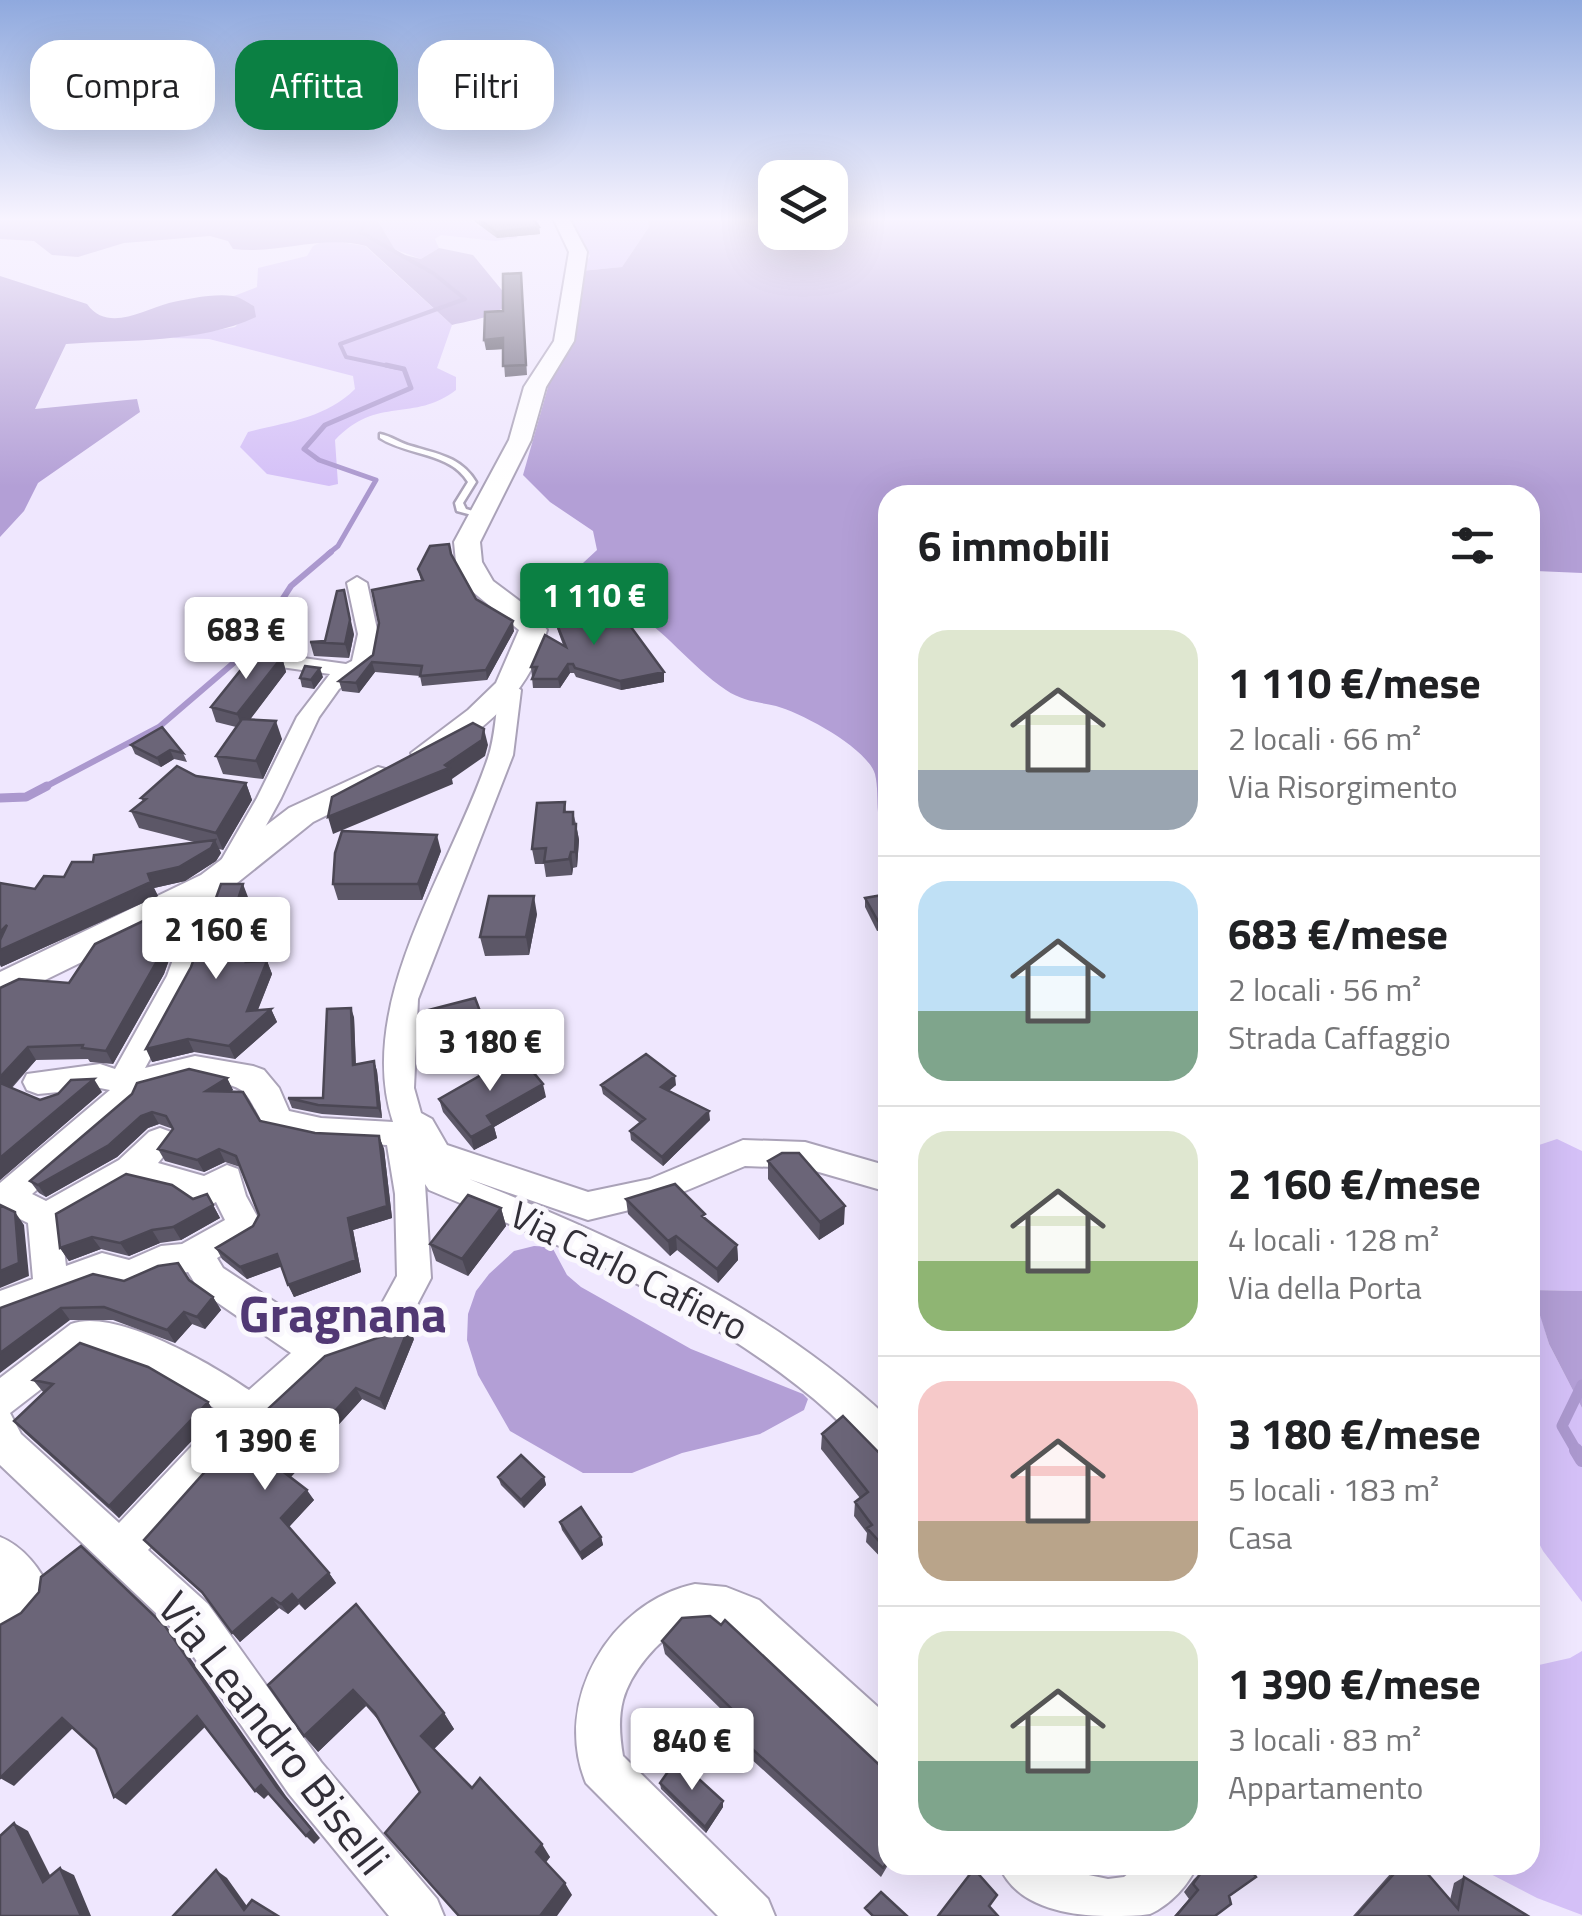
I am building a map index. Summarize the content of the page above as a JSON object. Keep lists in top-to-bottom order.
{
  "streets": {
    "street": ["Via Carlo Cafiero", "Via Leandro Biselli"]
  },
  "districts": ["Gragnana"],
  "page": {
    "chip": ["Compra", "Affitta", "Filtri"],
    "heading": "6 immobili",
    "price": [
      "1 110 €",
      "683 €",
      "2 160 €",
      "3 180 €",
      "1 390 €",
      "840 €"
    ],
    "list": [
      {
        "name": "1 110 €/mese",
        "note": "2 locali · 66 m² · Via Risorgimento"
      },
      {
        "name": "683 €/mese",
        "note": "2 locali · 56 m² · Strada Caffaggio"
      },
      {
        "name": "2 160 €/mese",
        "note": "4 locali · 128 m² · Via della Porta"
      },
      {
        "name": "3 180 €/mese",
        "note": "5 locali · 183 m² · Casa"
      },
      {
        "name": "1 390 €/mese",
        "note": "3 locali · 83 m² · Appartamento"
      }
    ]
  }
}
